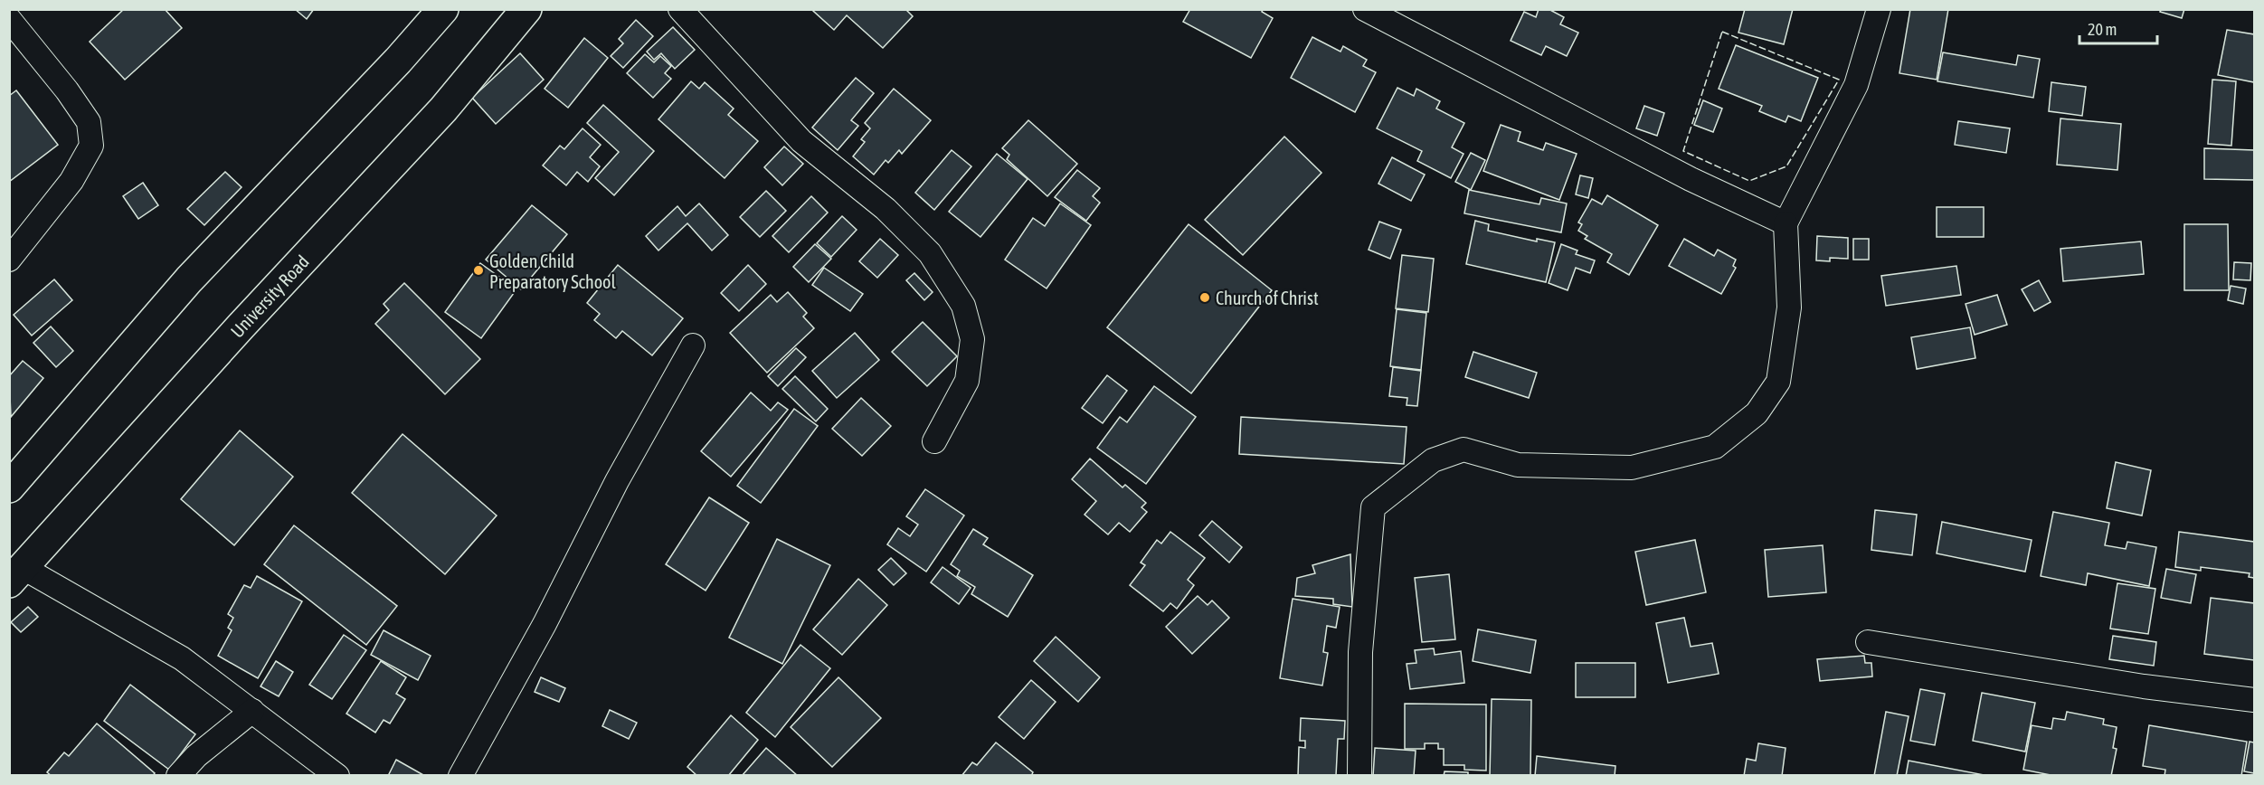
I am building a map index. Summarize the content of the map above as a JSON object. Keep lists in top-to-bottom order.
{
  "streets": {
    "highway": ["University Road"]
  },
  "places": ["Golden Child Preparatory School", "Church of Christ"],
  "scale_bar": "20 m"
}
